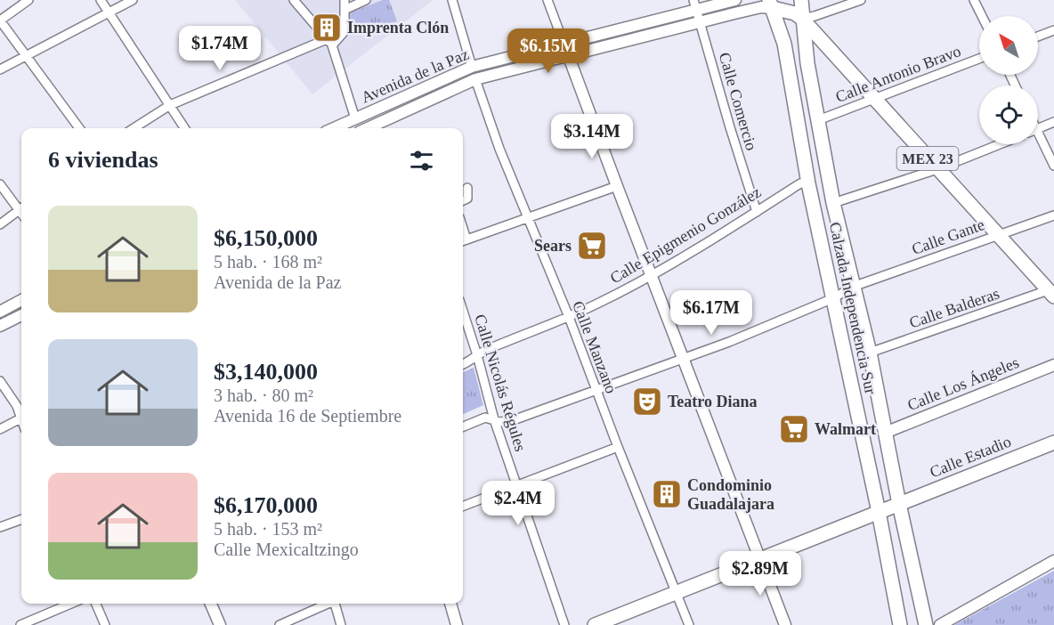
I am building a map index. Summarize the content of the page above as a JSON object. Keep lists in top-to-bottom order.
{
  "streets": {
    "main road": ["MEX 23", "Calzada Independencia Sur", "Calle Estadio"],
    "street": [
      "Calle Antonio Bravo",
      "Avenida de la Paz",
      "Calle Comercio",
      "Calle Epigmenio González",
      "Calle Gante",
      "Calle Balderas",
      "Calle Manzano",
      "Calle Nicolás Régules",
      "Calle Los Ángeles"
    ]
  },
  "crossings": [
    ["Calle Antonio Bravo", "MEX 23"],
    ["Calle Antonio Bravo", "Calzada Independencia Sur"],
    ["Avenida de la Paz", "Calle Comercio"],
    ["Avenida de la Paz", "Calzada Independencia Sur"],
    ["Avenida de la Paz", "Calle Manzano"],
    ["Calle Comercio", "Calle Epigmenio González"],
    ["MEX 23", "Calle Gante"],
    ["MEX 23", "Calzada Independencia Sur"],
    ["MEX 23", "Calle Balderas"],
    ["Calle Epigmenio González", "Calzada Independencia Sur"],
    ["Calle Epigmenio González", "Calle Manzano"],
    ["Calle Epigmenio González", "Calle Nicolás Régules"],
    ["Calle Gante", "Calzada Independencia Sur"],
    ["Calle Gante", "Calle Manzano"],
    ["Calle Gante", "Calle Nicolás Régules"],
    ["Calzada Independencia Sur", "Calle Balderas"],
    ["Calzada Independencia Sur", "Calle Los Ángeles"],
    ["Calzada Independencia Sur", "Calle Estadio"],
    ["Calle Manzano", "Calle Estadio"]
  ],
  "places": {
    "building": ["Imprenta Clón", "Condominio Guadalajara"],
    "supermarket": ["Sears", "Walmart"],
    "theatre": ["Teatro Diana"]
  },
  "north": "top left",
  "page": {
    "price": [
      "$1.74M",
      "$6.15M",
      "$3.14M",
      "$6.17M",
      "$2.4M",
      "$2.89M"
    ],
    "heading": "6 viviendas",
    "list": [
      {
        "name": "$6,150,000",
        "note": "5 hab. · 168 m² · Avenida de la Paz"
      },
      {
        "name": "$3,140,000",
        "note": "3 hab. · 80 m² · Avenida 16 de Septiembre"
      },
      {
        "name": "$6,170,000",
        "note": "5 hab. · 153 m² · Calle Mexicaltzingo"
      }
    ]
  }
}
